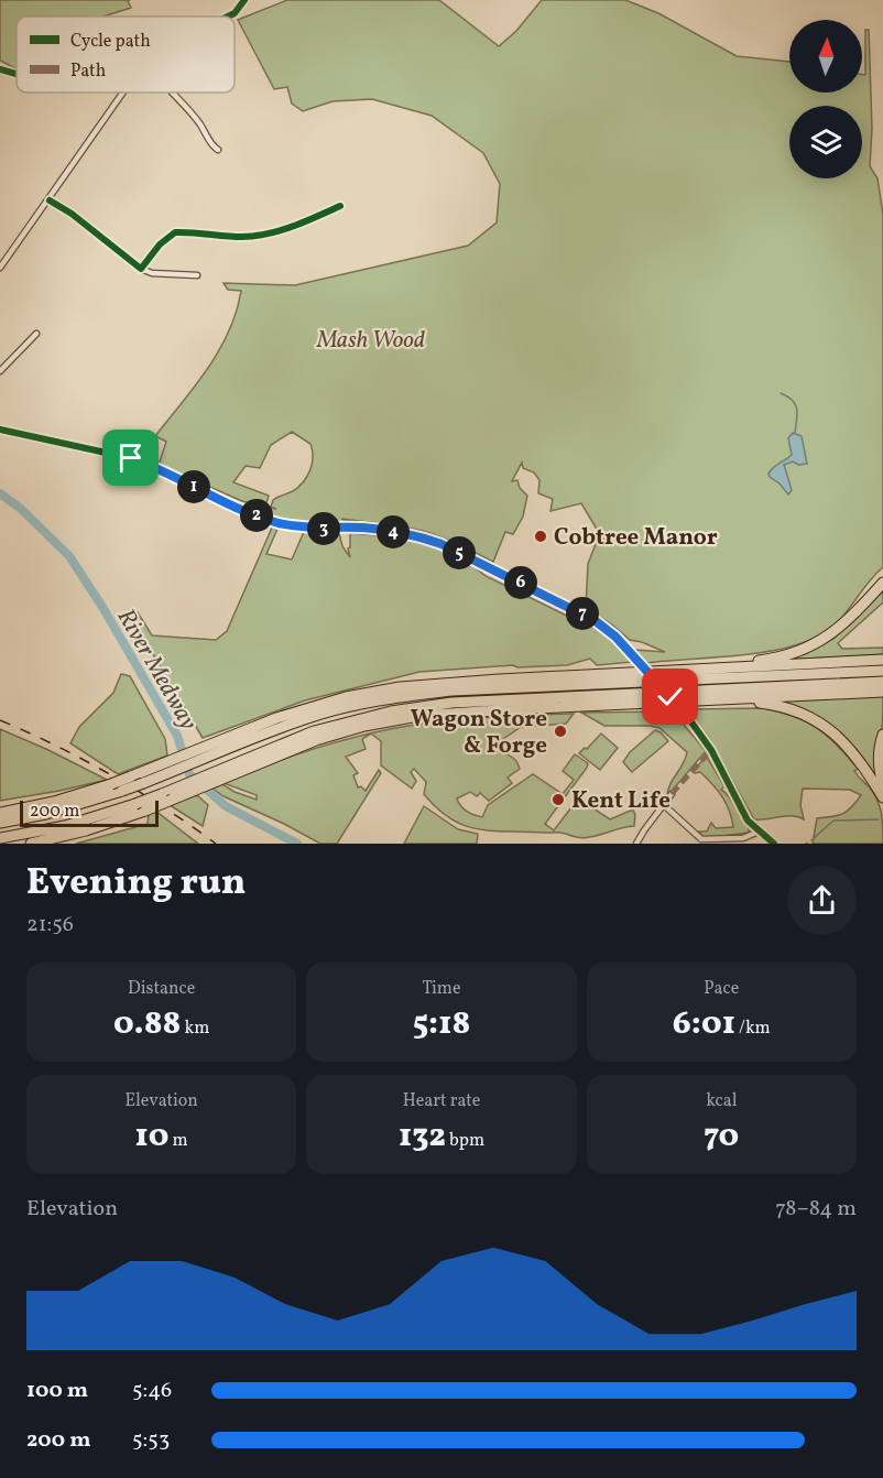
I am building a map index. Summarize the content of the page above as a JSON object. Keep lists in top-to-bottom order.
{
  "water": ["River Medway"],
  "parks": ["Mash Wood"],
  "places": ["Cobtree Manor", "Wagon Store & Forge", "Kent Life"],
  "legend": ["Cycle path", "Path"],
  "scale_bar": "200 m",
  "north": "top",
  "page": {
    "pins": [
      "1",
      "2",
      "3",
      "4",
      "5",
      "6",
      "7"
    ],
    "scale": "200 m",
    "heading": ["Evening run", "21:56"],
    "stats": [
      ["Distance", "0.88 km"],
      ["Time", "5:18"],
      ["Pace", "6:01 /km"],
      ["Elevation", "10 m"],
      ["Heart rate", "132 bpm"],
      ["kcal", "70"]
    ],
    "chart": ["Elevation", "78–84 m"],
    "list": [
      {
        "name": "100 m",
        "note": "5:46"
      },
      {
        "name": "200 m",
        "note": "5:53"
      }
    ]
  }
}
